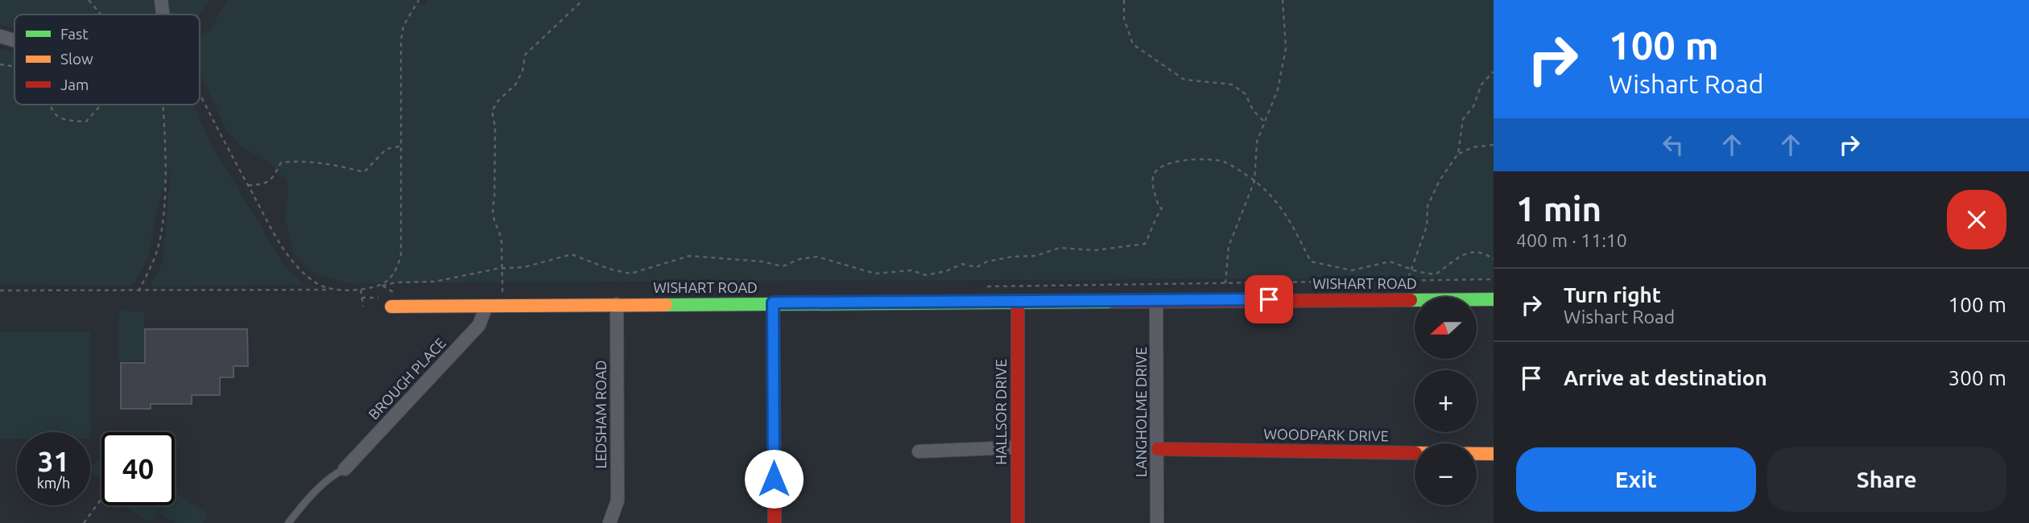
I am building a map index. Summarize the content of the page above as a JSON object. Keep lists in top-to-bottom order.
{
  "streets": {
    "street": [
      "WISHART ROAD",
      "BROUGH PLACE",
      "HALLSOR DRIVE",
      "LANGHOLME DRIVE",
      "LEDSHAM ROAD",
      "WOODPARK DRIVE"
    ]
  },
  "crossings": [
    ["WISHART ROAD", "BROUGH PLACE"],
    ["WISHART ROAD", "HALLSOR DRIVE"],
    ["WISHART ROAD", "LANGHOLME DRIVE"],
    ["WISHART ROAD", "LEDSHAM ROAD"],
    ["LANGHOLME DRIVE", "WOODPARK DRIVE"]
  ],
  "legend": ["Fast", "Slow", "Jam"],
  "north": "left",
  "page": {
    "turn": ["100 m", "Wishart Road"],
    "heading": ["1 min", "400 m · 11:10"],
    "list": [
      {
        "name": "Turn right",
        "note": "Wishart Road",
        "value": "100 m"
      },
      {
        "name": "Arrive at destination",
        "value": "300 m"
      }
    ],
    "map_buttons": ["+", "−"],
    "speed": "31 km/h",
    "limit": "40",
    "buttons": ["Exit", "Share"]
  }
}
